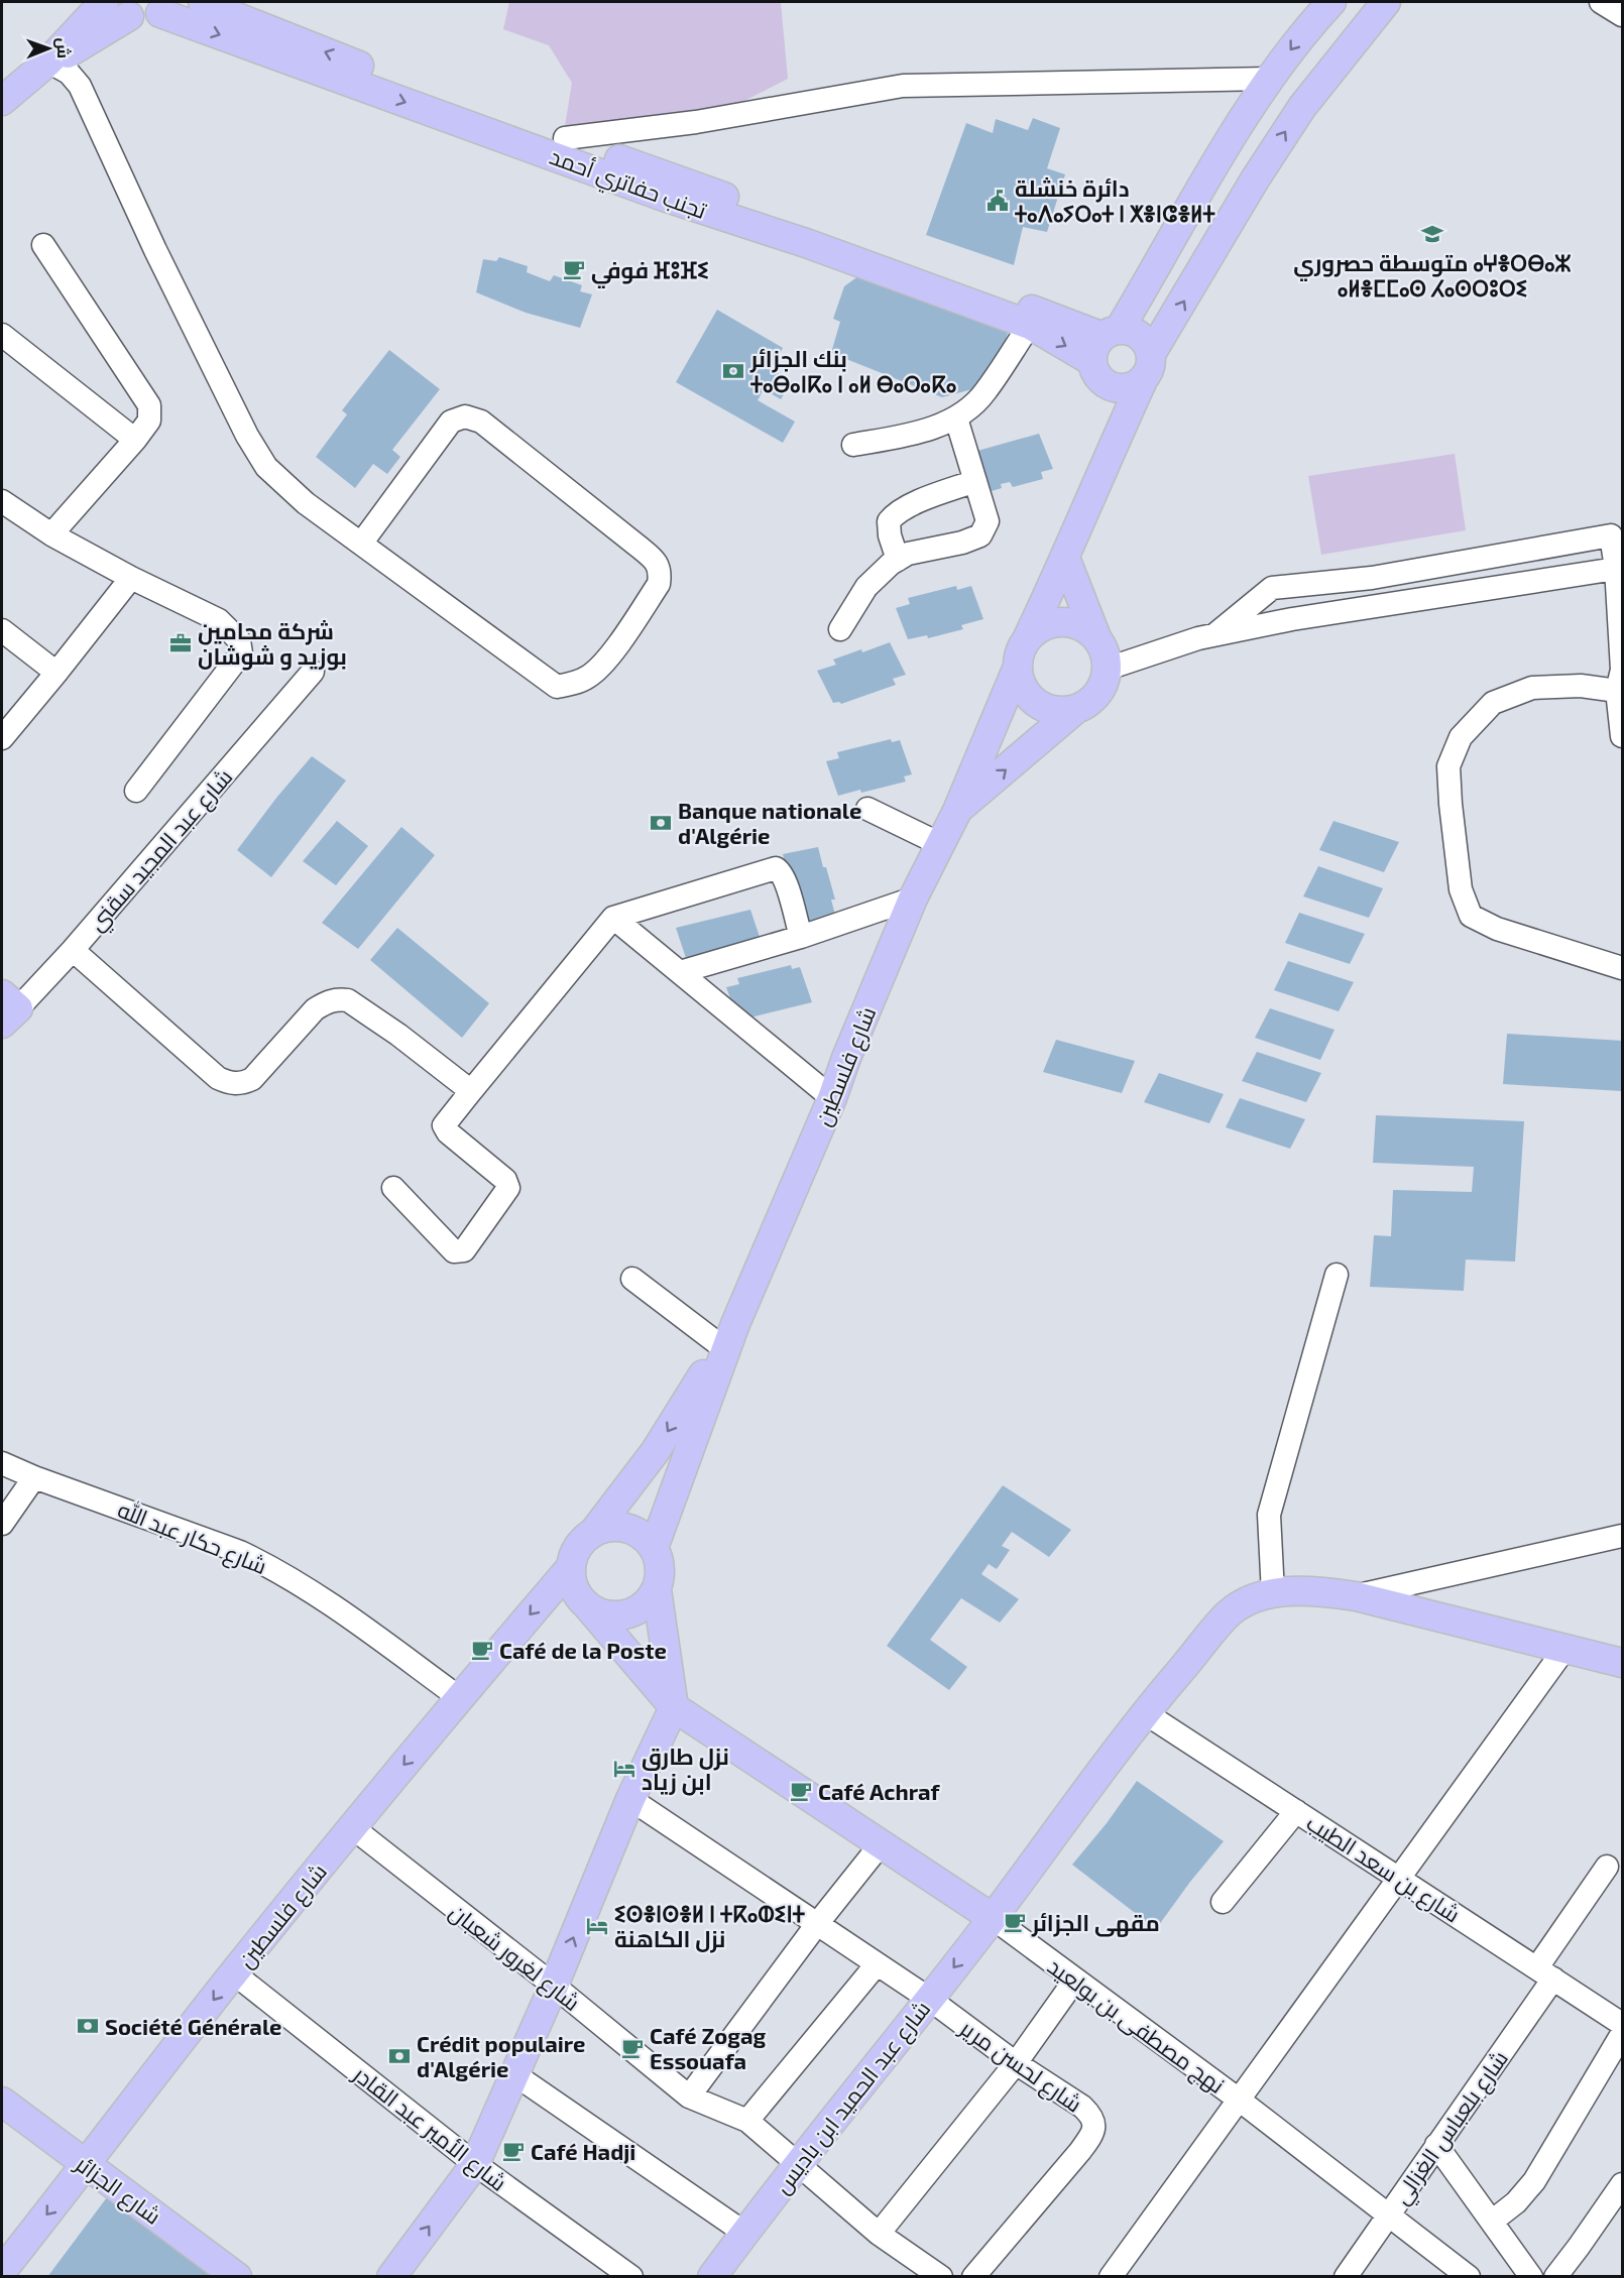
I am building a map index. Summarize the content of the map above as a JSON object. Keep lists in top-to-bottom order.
{
  "streets": {
    "main road": [
      "تجنب حفاتري أحمد",
      "شارع فلسطين",
      "نهج مصطفى بن بولعيد",
      "شارع عبد الحميد ابن باديس",
      "شارع الجزائر"
    ],
    "street": [
      "شارع عبد المجيد سقني",
      "شارع حكار عبد الله",
      "شارع بن سعد الطيب",
      "شارع لغرور شعبان",
      "شارع لحسن مرير",
      "شارع بلعباس الغزالي",
      "شارع الأمير عبد القادر"
    ]
  },
  "crossings": [
    ["شارع فلسطين", "شارع حكار عبد الله"],
    ["شارع فلسطين", "شارع لغرور شعبان"],
    ["شارع فلسطين", "نهج مصطفى بن بولعيد"],
    ["شارع فلسطين", "شارع الأمير عبد القادر"],
    ["شارع فلسطين", "شارع الجزائر"],
    ["شارع بن سعد الطيب", "شارع عبد الحميد ابن باديس"],
    ["شارع بن سعد الطيب", "شارع بلعباس الغزالي"],
    ["شارع لغرور شعبان", "شارع عبد الحميد ابن باديس"],
    ["نهج مصطفى بن بولعيد", "شارع عبد الحميد ابن باديس"],
    ["نهج مصطفى بن بولعيد", "شارع بلعباس الغزالي"],
    ["شارع لحسن مرير", "شارع عبد الحميد ابن باديس"]
  ],
  "places": {
    "public building": ["دائرة خنشلة ⵜⴰⴷⴰⵢⵔⴰⵜ ⵏ ⵅⴻⵏⵛⴻⵍⵜ"],
    "school or university": ["متوسطة حصروري ⴰⵖⴻⵔⴱⴰⵣ ⴰⵍⴻⵎⵎⴰⵙ ⵃⴰⵙⵔⵓⵔⵉ"],
    "cafe": [
      "فوفي ⴼⵓⴼⵉ",
      "Café de la Poste",
      "Café Achraf",
      "مقهى الجزائر",
      "Café Zogag Essouafa",
      "Café Hadji"
    ],
    "bank": [
      "بنك الجزائر ⵜⴰⴱⴰⵏⴽⴰ ⵏ ⴰⵍ ⴱⴰⵔⴰⴽⴰ",
      "Banque nationale d'Algérie",
      "Société Générale",
      "Crédit populaire d'Algérie"
    ],
    "office": ["شركة محامين بوزيد و شوشان"],
    "hotel": ["نزل طارق ابن زياد", "ⵉⵙⴻⵏⵙⴻⵍ ⵏ ⵜⴽⴰⵀⵉⵏⵜ نزل الكاهنة"]
  },
  "north": "right"
}
